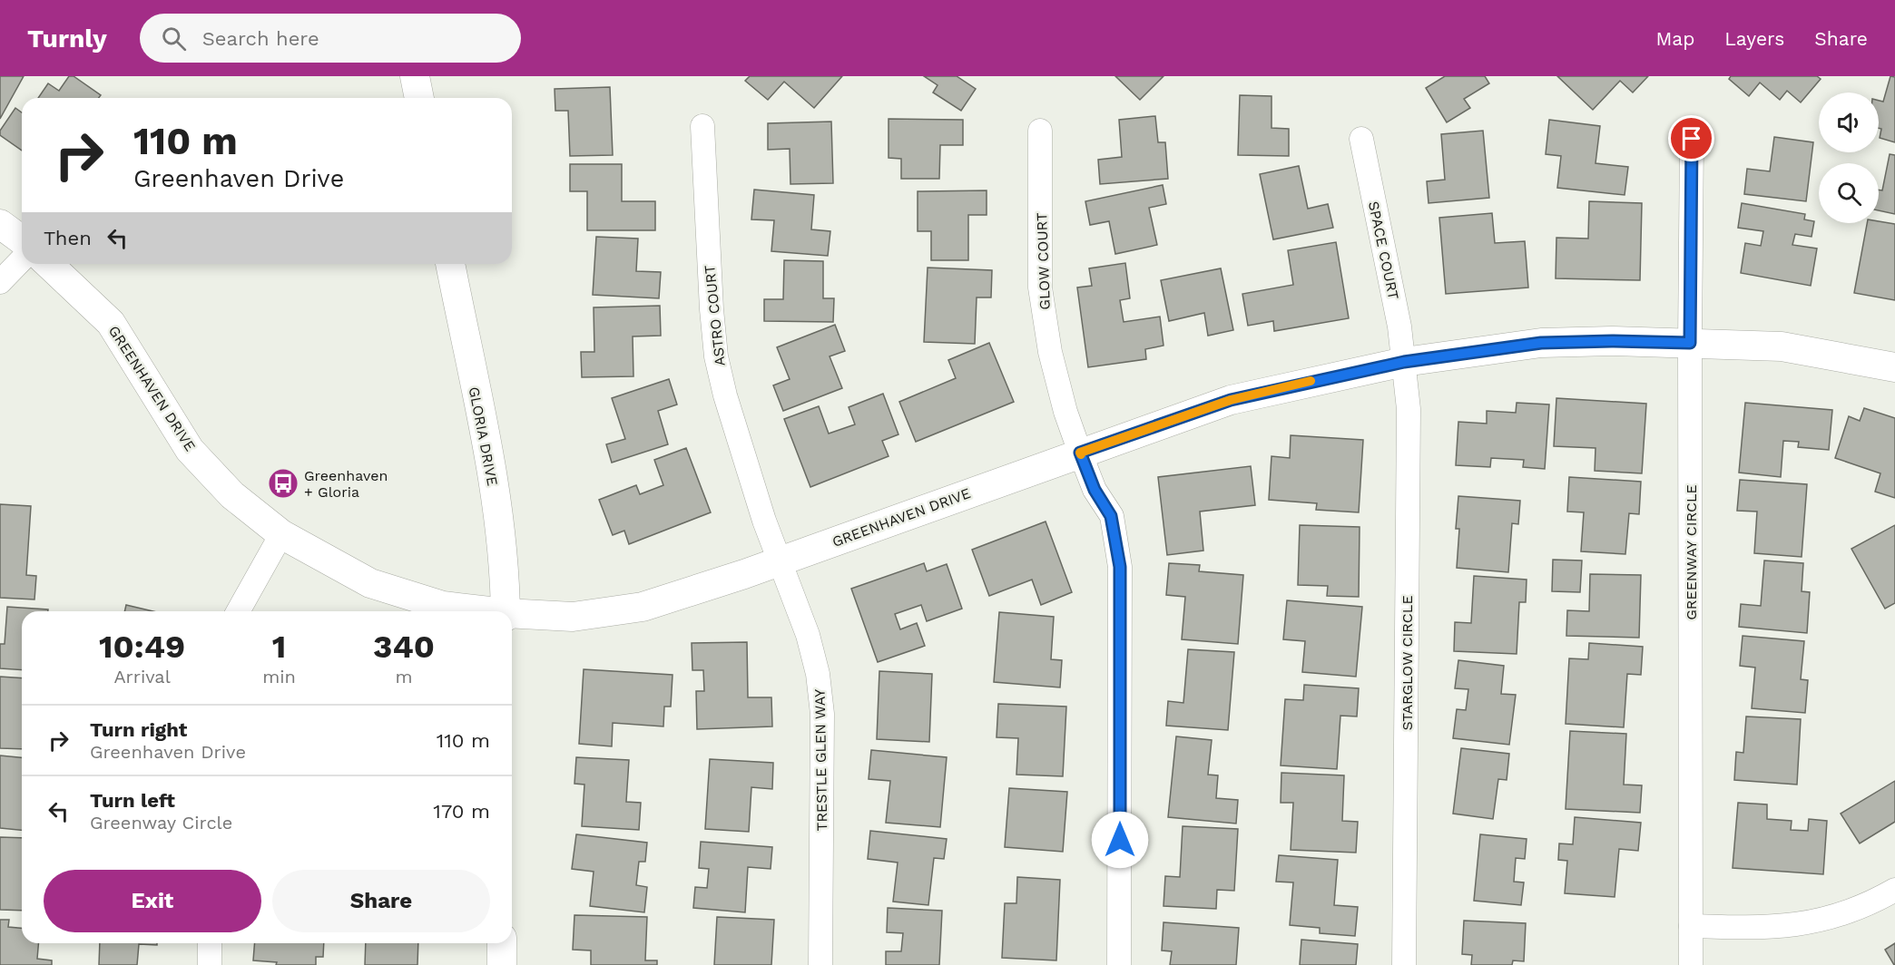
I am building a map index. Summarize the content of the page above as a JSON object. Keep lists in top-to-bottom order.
{
  "streets": {
    "street": [
      "SPACE COURT",
      "GLOW COURT",
      "ASTRO COURT",
      "GREENHAVEN DRIVE",
      "GLORIA DRIVE",
      "GREENWAY CIRCLE",
      "STARGLOW CIRCLE",
      "TRESTLE GLEN WAY"
    ]
  },
  "crossings": [
    ["SPACE COURT", "GREENHAVEN DRIVE"],
    ["SPACE COURT", "STARGLOW CIRCLE"],
    ["GLOW COURT", "GREENHAVEN DRIVE"],
    ["ASTRO COURT", "GREENHAVEN DRIVE"],
    ["ASTRO COURT", "TRESTLE GLEN WAY"],
    ["GREENHAVEN DRIVE", "GREENWAY CIRCLE"],
    ["GREENHAVEN DRIVE", "STARGLOW CIRCLE"],
    ["GREENHAVEN DRIVE", "TRESTLE GLEN WAY"]
  ],
  "places": {
    "bus stop": ["Greenhaven + Gloria"]
  },
  "page": {
    "header": "Turnly",
    "search": "Search here",
    "nav": ["Map", "Layers", "Share"],
    "turn": ["110 m", "Greenhaven Drive"],
    "then": "Then",
    "eta": [
      "10:49",
      "Arrival",
      "1",
      "min",
      "340",
      "m"
    ],
    "list": [
      {
        "name": "Turn right",
        "note": "Greenhaven Drive",
        "value": "110 m"
      },
      {
        "name": "Turn left",
        "note": "Greenway Circle",
        "value": "170 m"
      }
    ],
    "buttons": ["Exit", "Share"]
  }
}
